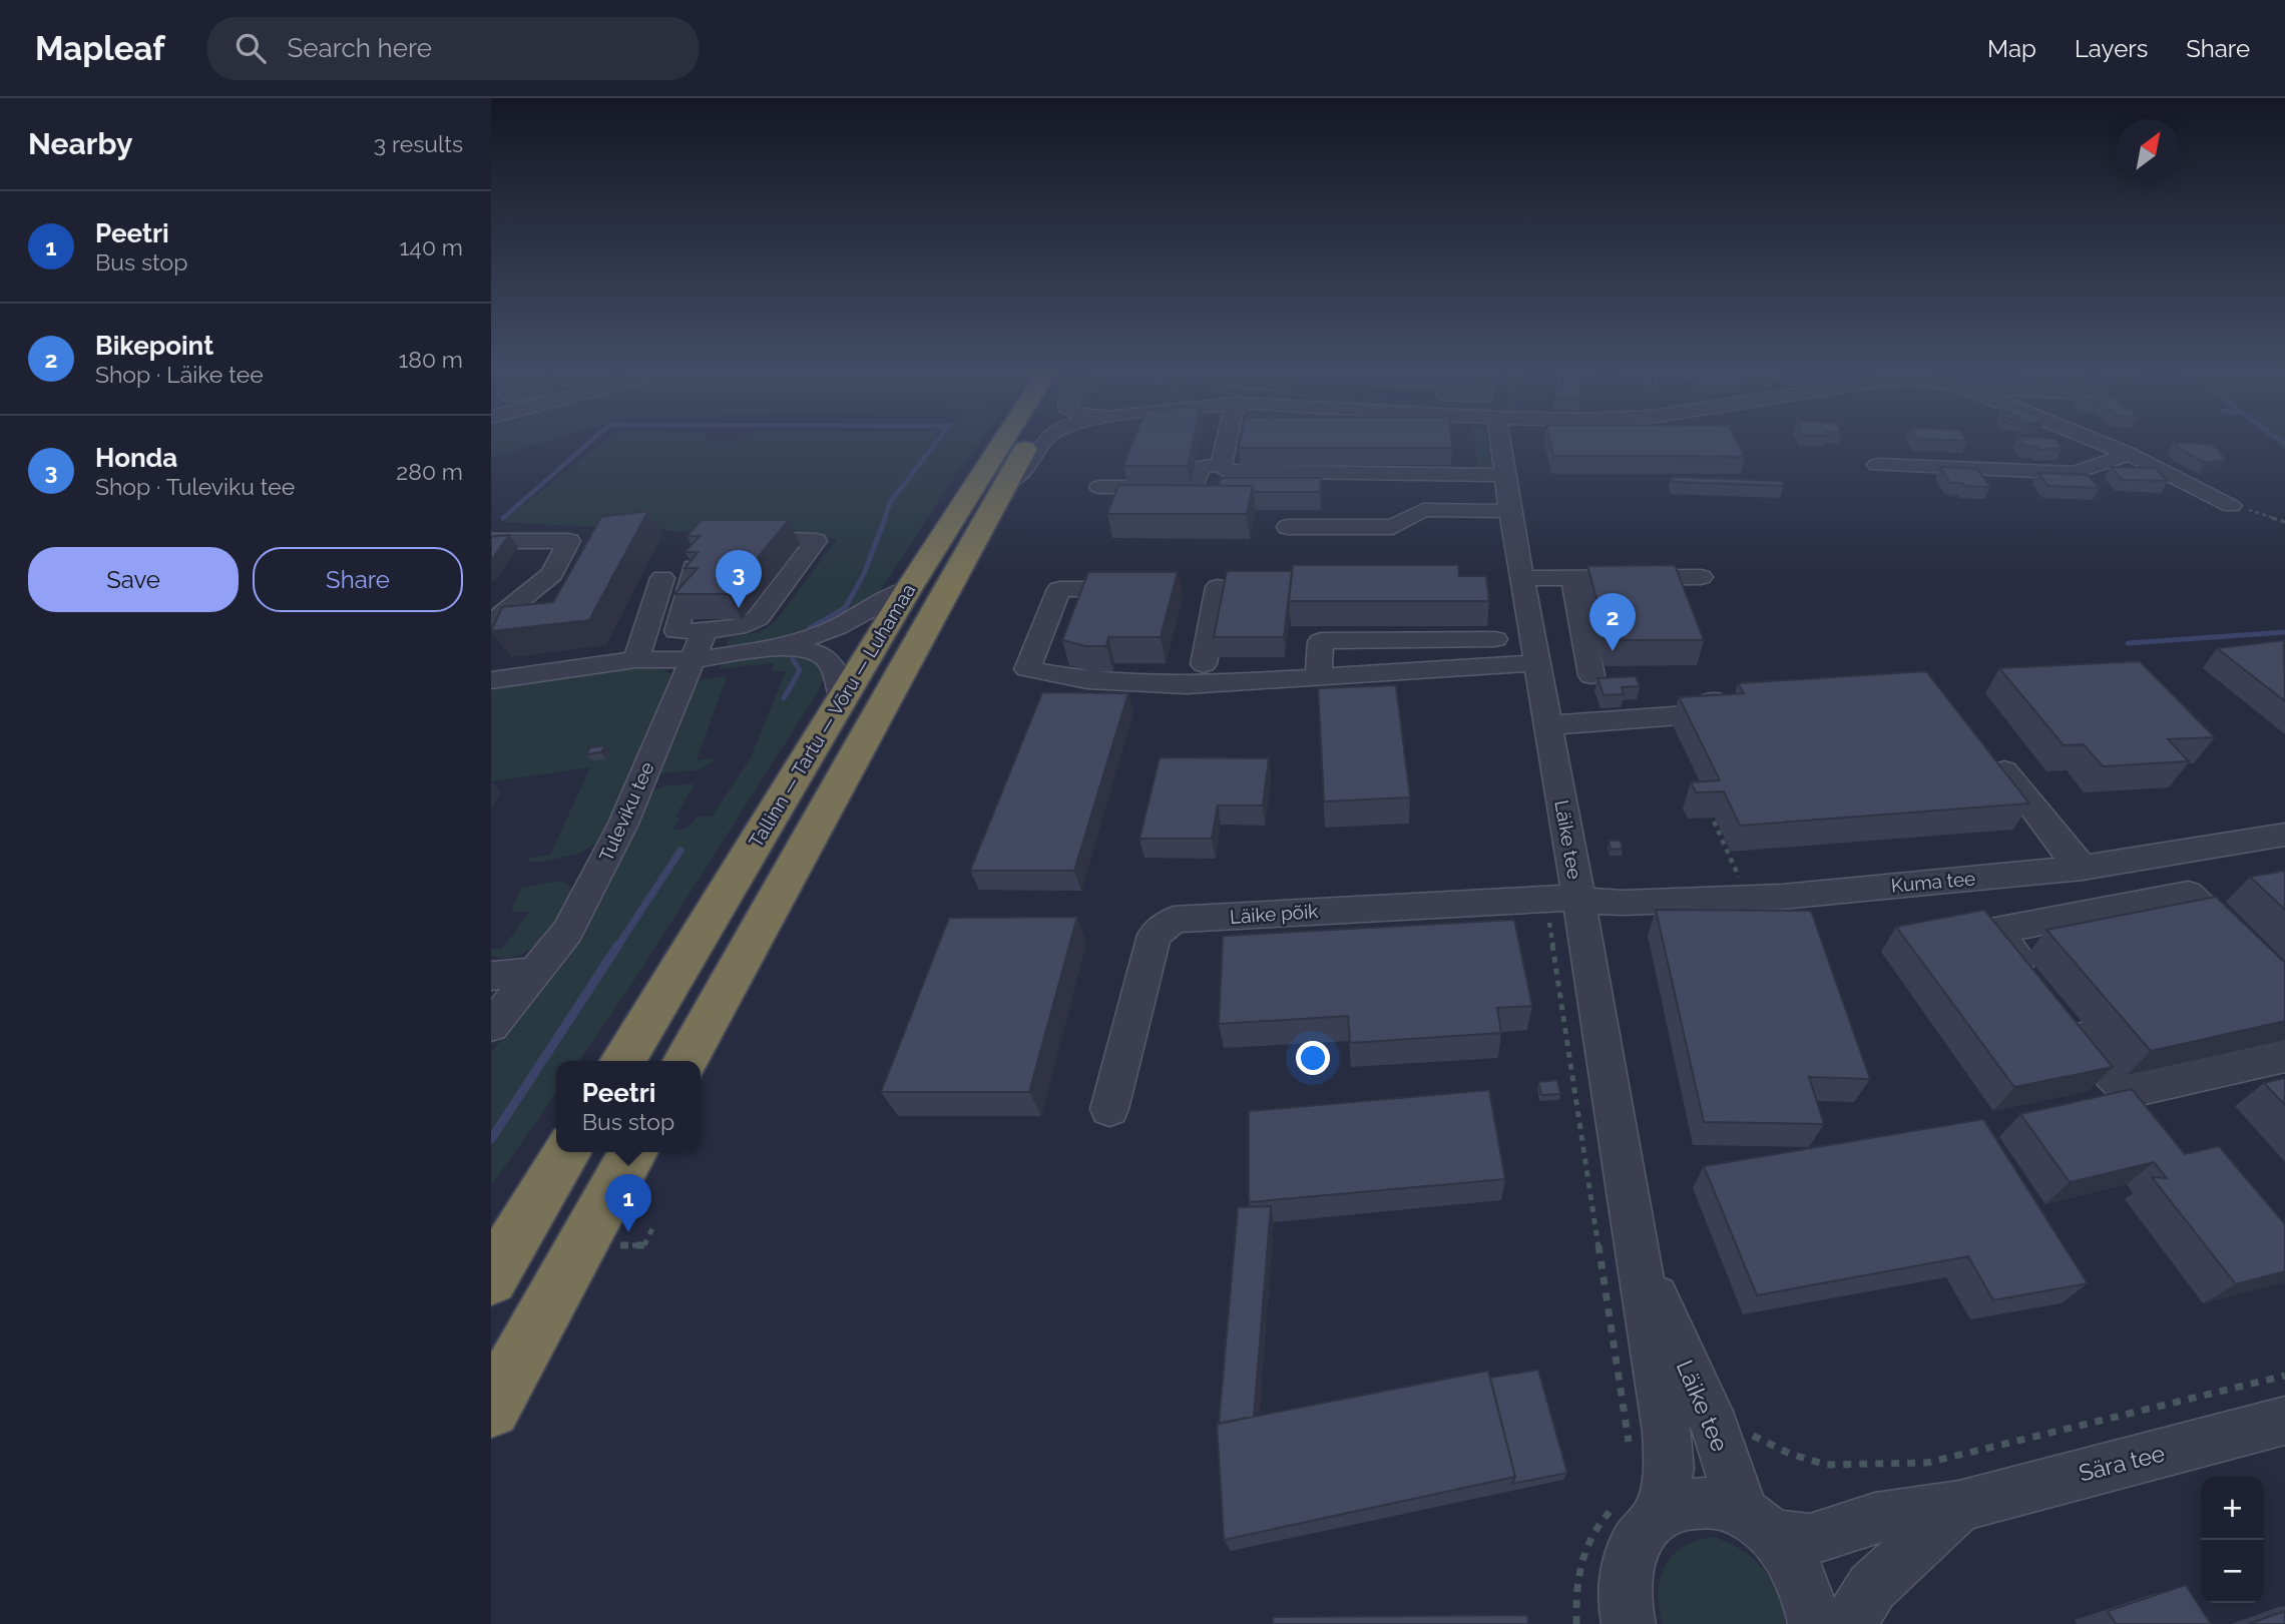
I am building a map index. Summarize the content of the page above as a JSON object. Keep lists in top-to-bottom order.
{
  "streets": {
    "highway": ["Tallinn — Tartu — Võru — Luhamaa"],
    "street": [
      "Tuleviku tee",
      "Läike tee",
      "Kuma tee",
      "Läike põik",
      "Sära tee"
    ]
  },
  "crossings": [
    ["Läike tee", "Kuma tee"],
    ["Läike tee", "Läike põik"],
    ["Läike tee", "Sära tee"],
    ["Kuma tee", "Läike põik"]
  ],
  "north": "top right",
  "page": {
    "header": "Mapleaf",
    "search": "Search here",
    "nav": ["Map", "Layers", "Share"],
    "heading": ["Nearby", "3 results"],
    "list": [
      {
        "mark": "1",
        "name": "Peetri",
        "note": "Bus stop",
        "value": "140 m"
      },
      {
        "mark": "2",
        "name": "Bikepoint",
        "note": "Shop · Läike tee",
        "value": "180 m"
      },
      {
        "mark": "3",
        "name": "Honda",
        "note": "Shop · Tuleviku tee",
        "value": "280 m"
      }
    ],
    "buttons": ["Save", "Share"],
    "pins": ["3", "2", "1"],
    "popup": ["Peetri", "Bus stop"],
    "map_buttons": ["+", "−"]
  }
}
